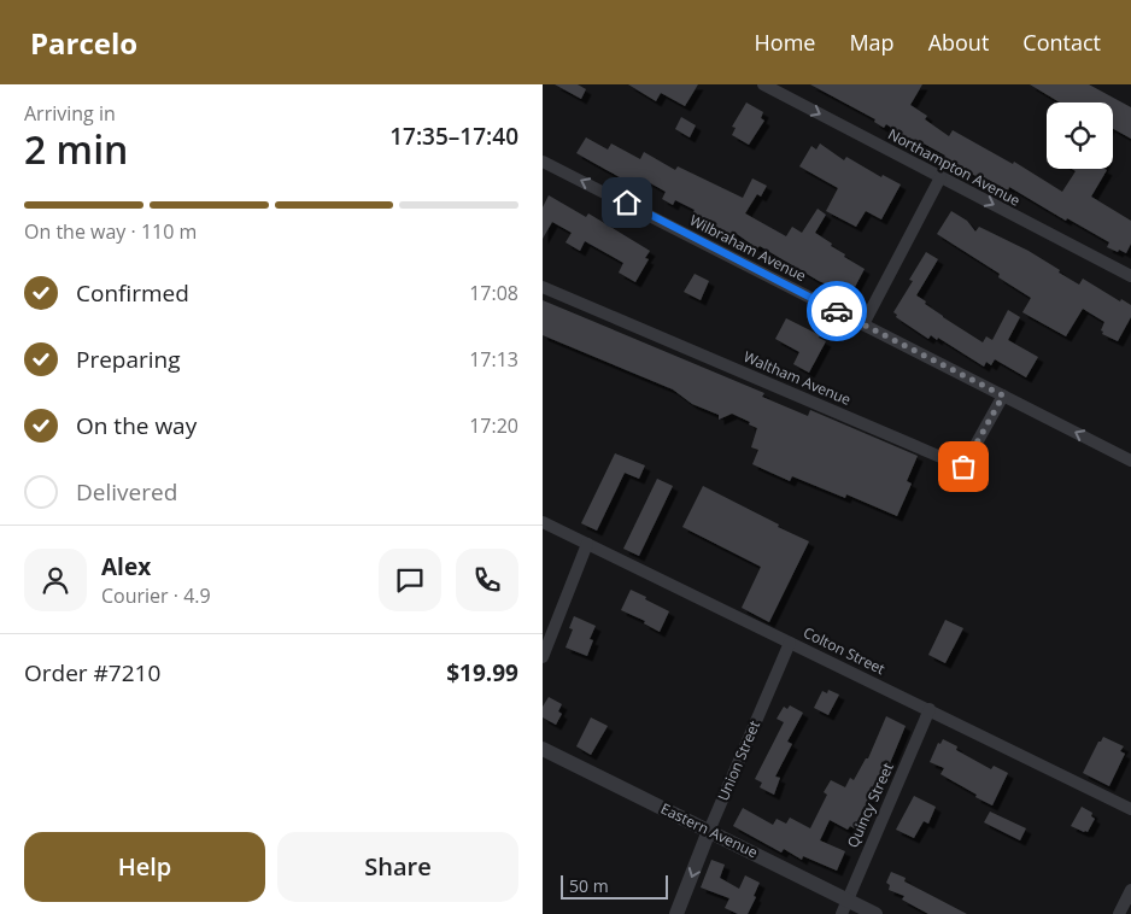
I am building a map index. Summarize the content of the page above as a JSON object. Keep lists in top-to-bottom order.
{
  "streets": {
    "street": [
      "Northampton Avenue",
      "Wilbraham Avenue",
      "Waltham Avenue",
      "Colton Street",
      "Union Street",
      "Quincy Street",
      "Eastern Avenue"
    ]
  },
  "crossings": [
    ["Wilbraham Avenue", "Waltham Avenue"],
    ["Colton Street", "Union Street"],
    ["Colton Street", "Quincy Street"],
    ["Union Street", "Eastern Avenue"],
    ["Quincy Street", "Eastern Avenue"]
  ],
  "one_way": ["Northampton Avenue", "Wilbraham Avenue"],
  "scale_bar": "50 m",
  "page": {
    "header": "Parcelo",
    "nav": [
      "Home",
      "Map",
      "About",
      "Contact"
    ],
    "heading": ["2 min", "Arriving in", "17:35–17:40"],
    "panel": [
      "Alex",
      "Courier · 4.9",
      "Order #7210",
      "$19.99"
    ],
    "bar": "On the way · 110 m",
    "list": [
      ["Confirmed", "17:08"],
      ["Preparing", "17:13"],
      ["On the way", "17:20"],
      "Delivered"
    ],
    "buttons": ["Help", "Share"],
    "scale": "50 m"
  }
}
